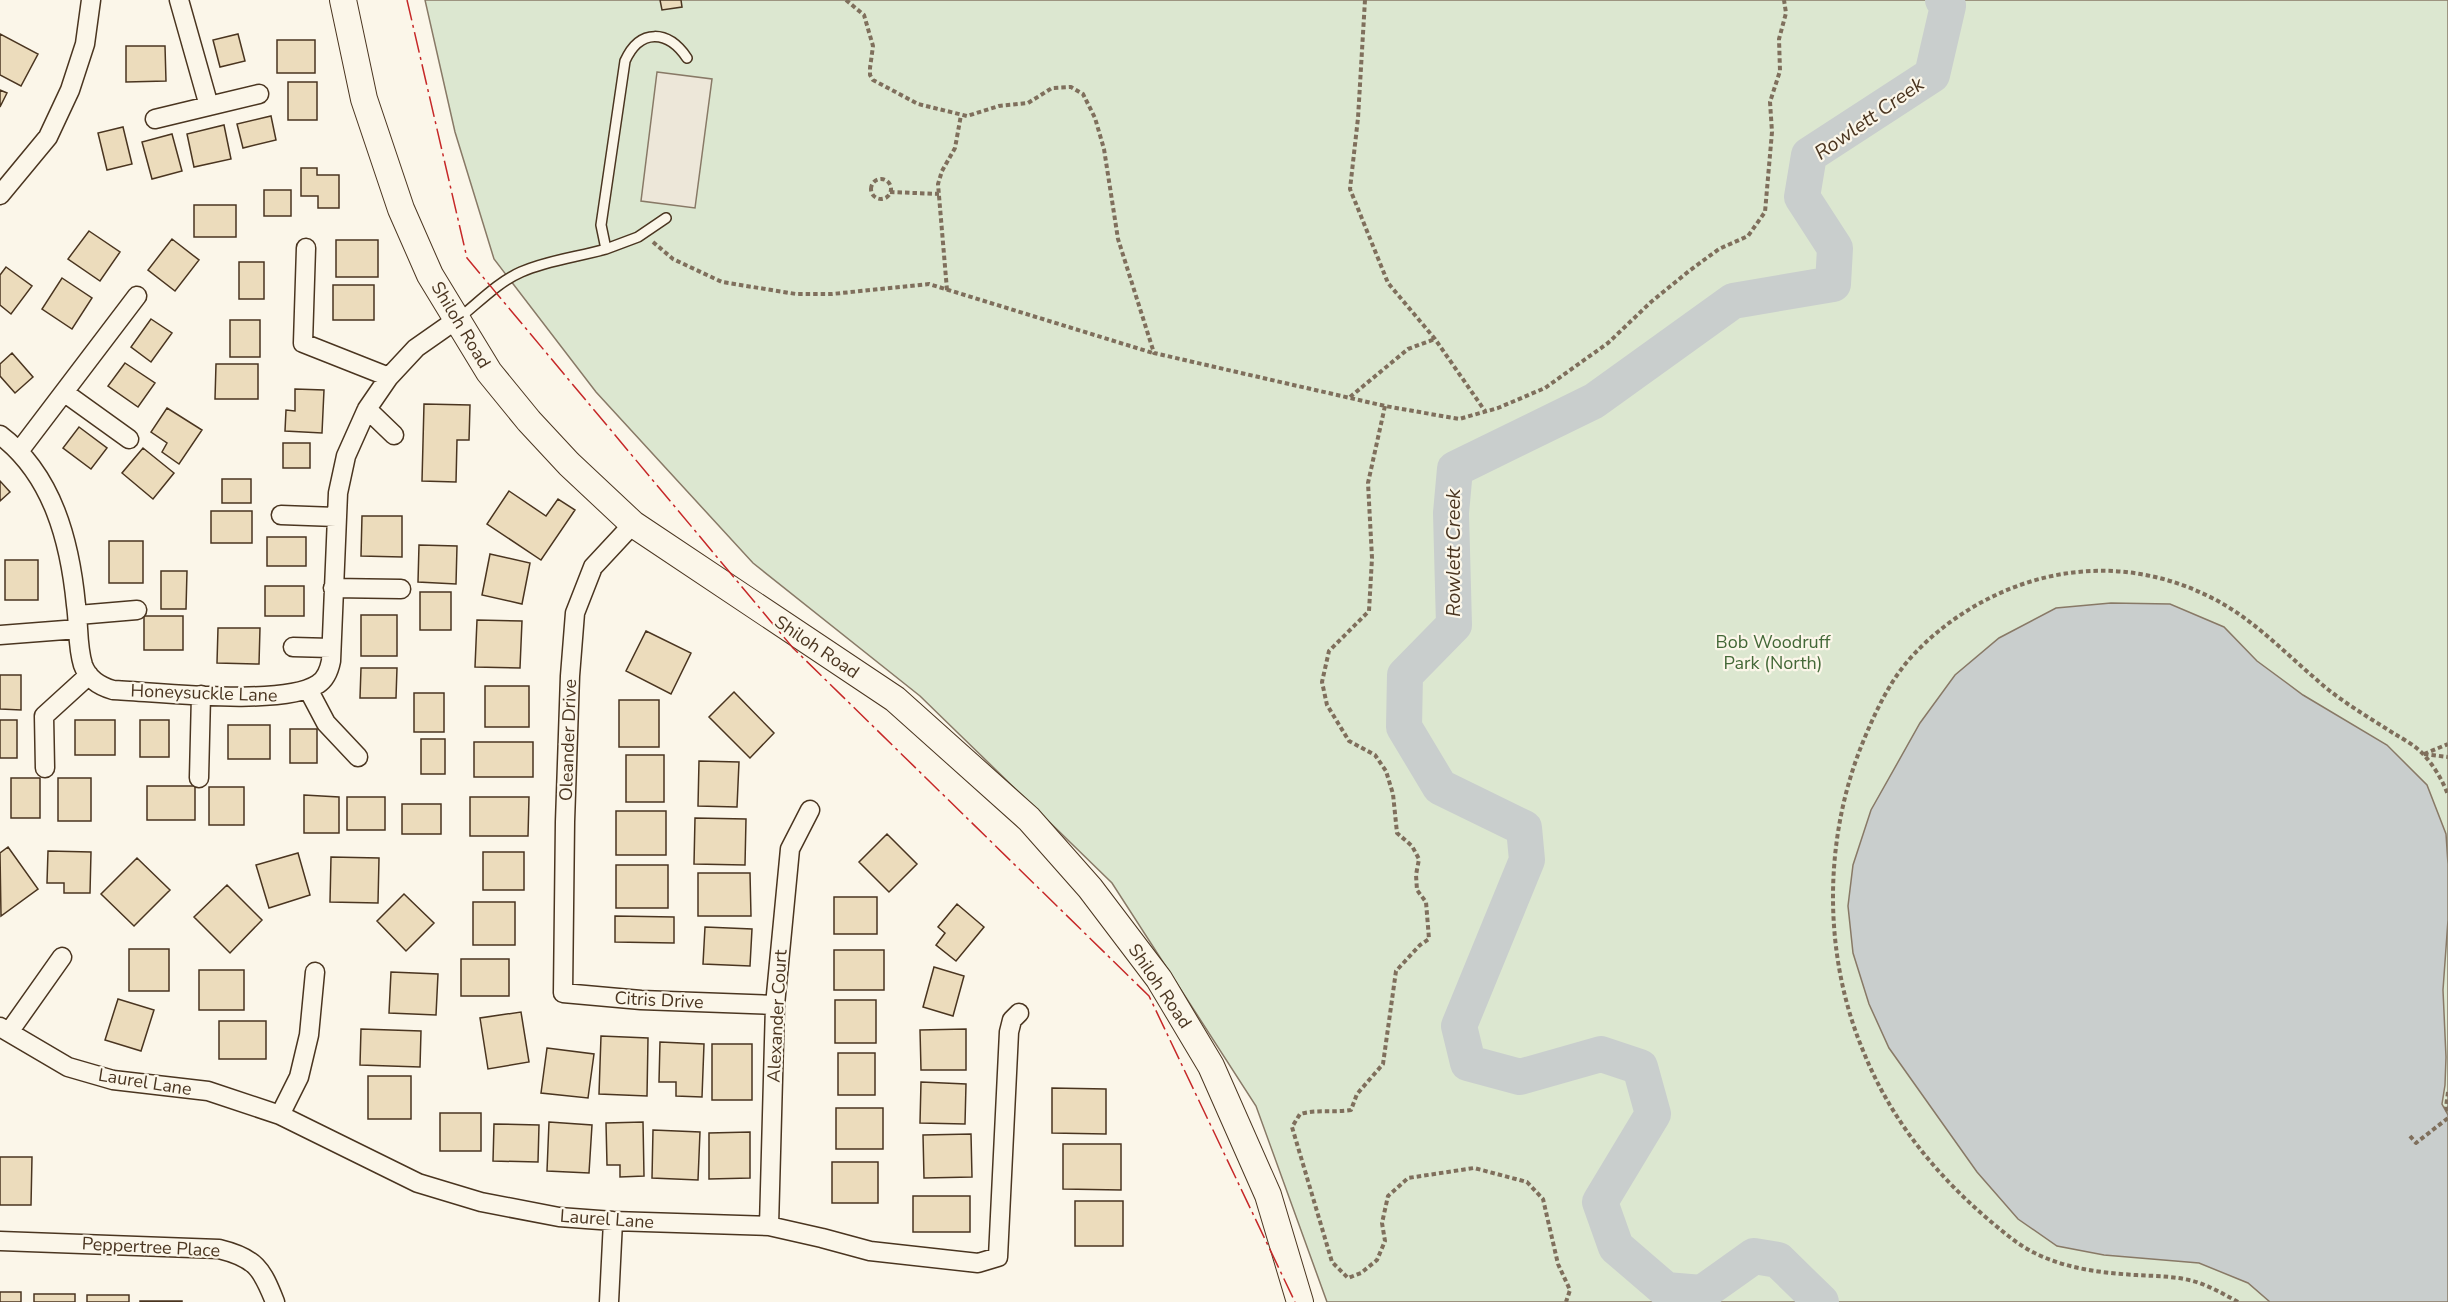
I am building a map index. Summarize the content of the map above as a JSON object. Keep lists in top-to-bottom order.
{
  "streets": {
    "main road": ["Shiloh Road"],
    "street": [
      "Honeysuckle Lane",
      "Oleander Drive",
      "Citris Drive",
      "Alexander Court",
      "Laurel Lane",
      "Peppertree Place"
    ]
  },
  "crossings": [
    ["Shiloh Road", "Oleander Drive"],
    ["Oleander Drive", "Citris Drive"],
    ["Citris Drive", "Alexander Court"],
    ["Alexander Court", "Laurel Lane"]
  ],
  "water": ["Rowlett Creek"],
  "parks": ["Bob Woodruff Park (North)"]
}
